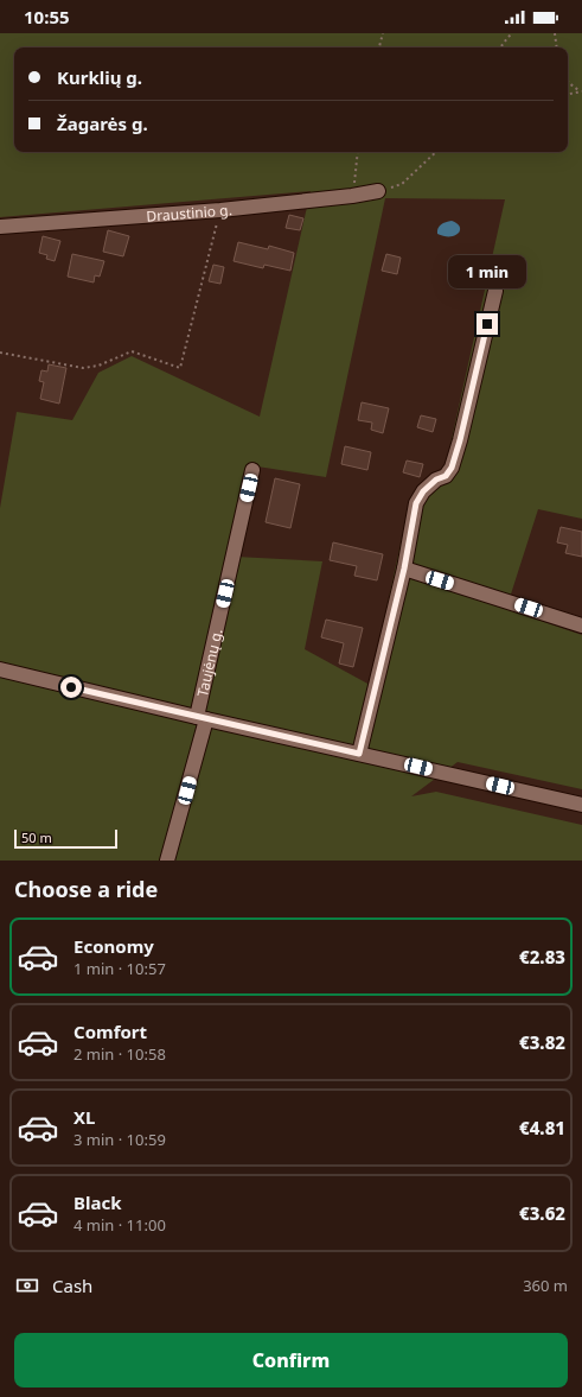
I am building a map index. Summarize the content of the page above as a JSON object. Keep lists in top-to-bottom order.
{
  "streets": {
    "street": ["Draustinio g.", "Taujėnų g."]
  },
  "scale_bar": "50 m",
  "page": {
    "status": "10:55",
    "banner": ["Kurklių g.", "Žagarės g."],
    "bubble": "1 min",
    "scale": "50 m",
    "heading": "Choose a ride",
    "list": [
      {
        "name": "Economy",
        "note": "1 min · 10:57",
        "value": "€2.83"
      },
      {
        "name": "Comfort",
        "note": "2 min · 10:58",
        "value": "€3.82"
      },
      {
        "name": "XL",
        "note": "3 min · 10:59",
        "value": "€4.81"
      },
      {
        "name": "Black",
        "note": "4 min · 11:00",
        "value": "€3.62"
      }
    ],
    "pay": ["Cash", "360 m"],
    "buttons": "Confirm"
  }
}
